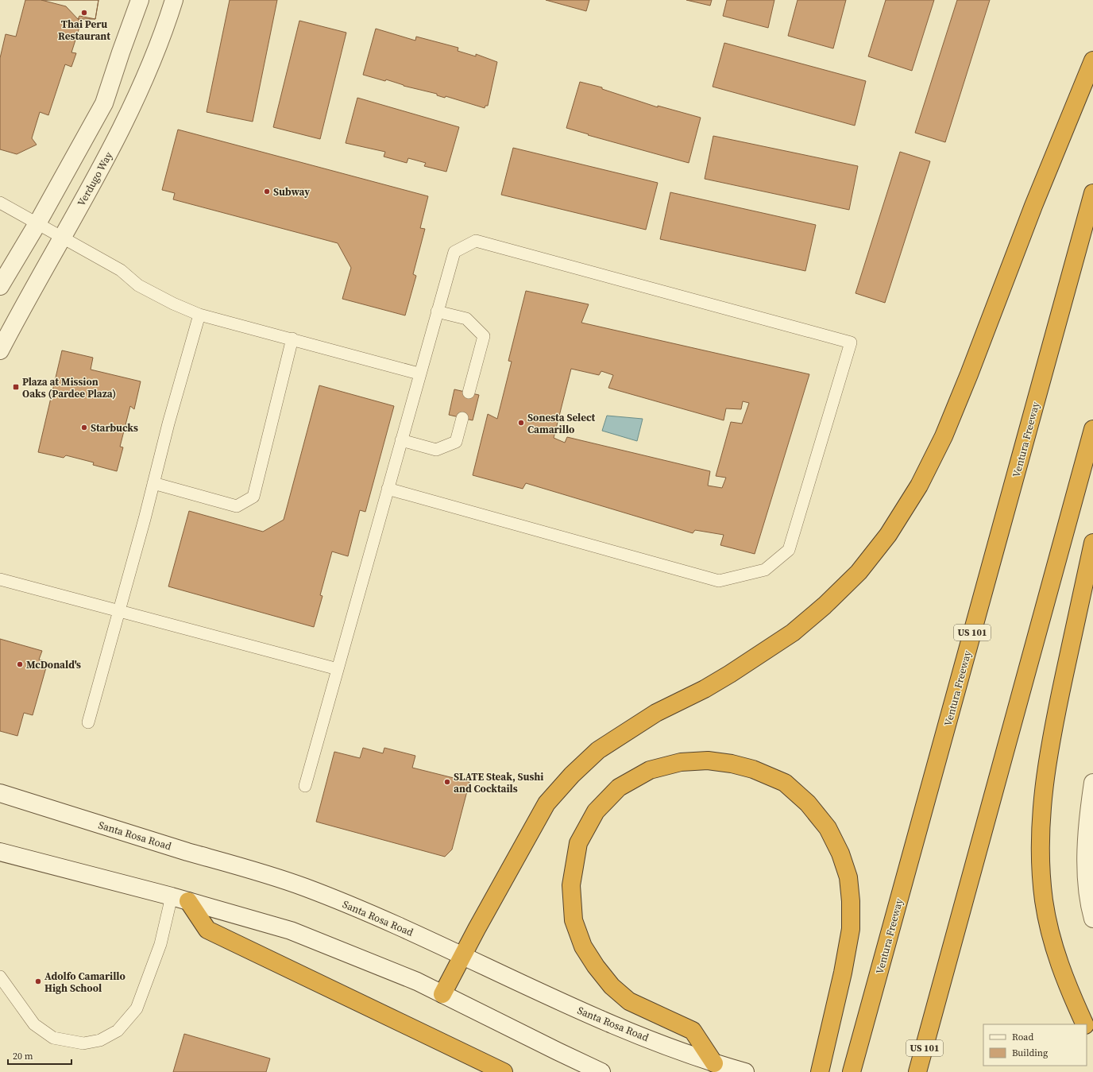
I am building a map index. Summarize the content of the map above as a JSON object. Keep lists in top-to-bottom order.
{
  "streets": {
    "highway": ["Ventura Freeway", "US 101"],
    "main road": ["Verdugo Way", "Santa Rosa Road"]
  },
  "places": {
    "other": [
      "Thai Peru Restaurant",
      "Subway",
      "Sonesta Select Camarillo",
      "Starbucks",
      "McDonald's",
      "SLATE Steak, Sushi and Cocktails",
      "Adolfo Camarillo High School"
    ],
    "transit": ["Plaza at Mission Oaks (Pardee Plaza)"]
  },
  "legend": ["Road", "Building"],
  "scale_bar": "20 m"
}
